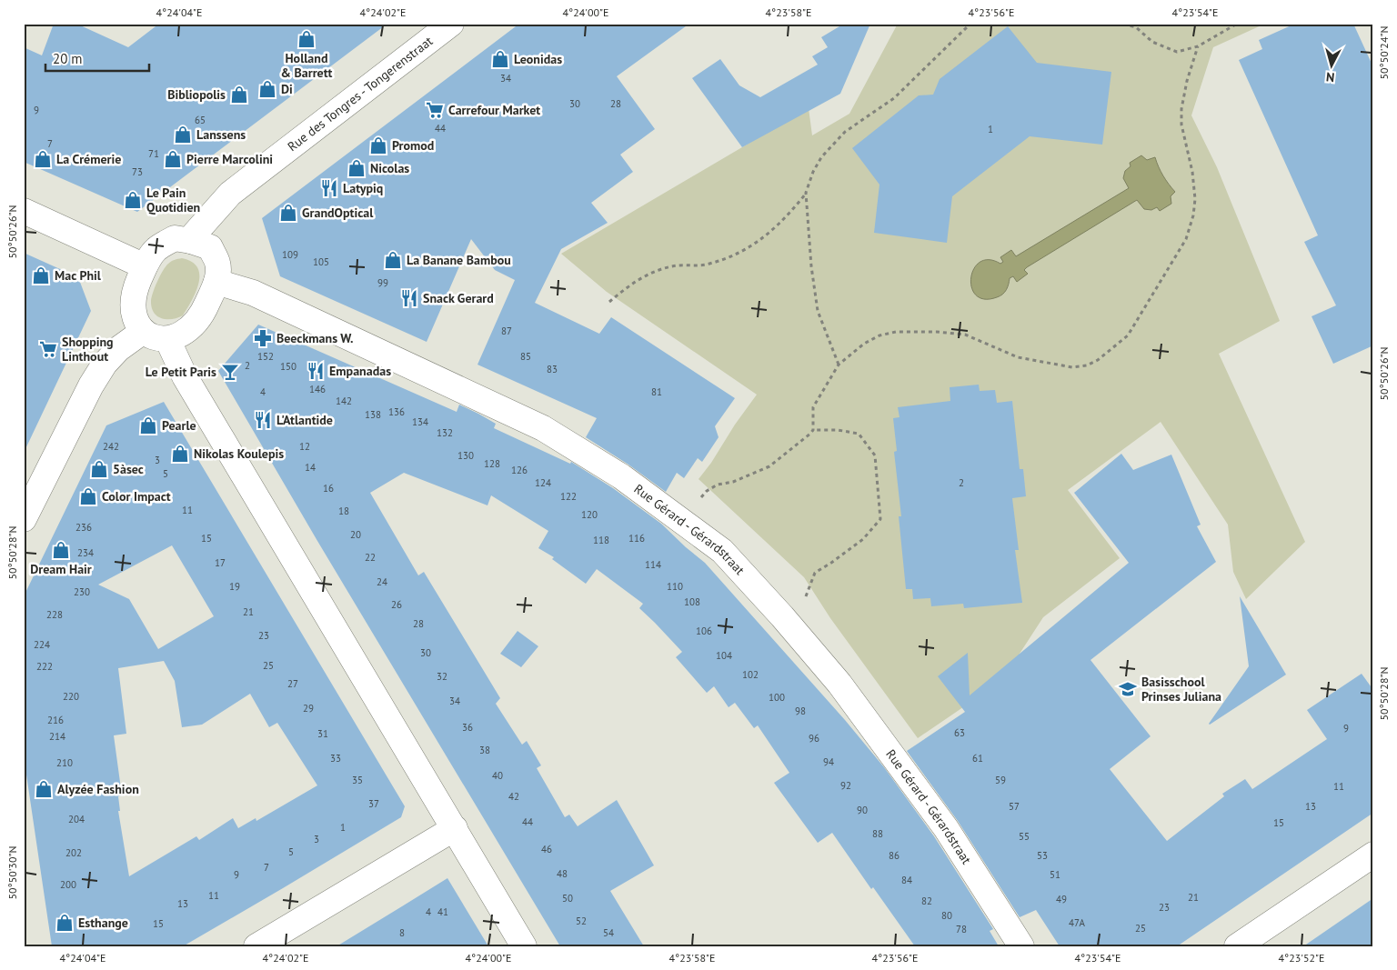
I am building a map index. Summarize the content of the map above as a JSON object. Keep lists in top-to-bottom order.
{
  "streets": {
    "street": ["Rue des Tongres - Tongerenstraat", "Rue Gérard - Gérardstraat"]
  },
  "crossings": [
    ["Rue des Tongres - Tongerenstraat", "Rue Gérard - Gérardstraat"]
  ],
  "places": {
    "shop": [
      "Holland & Barrett",
      "Leonidas",
      "Di",
      "Bibliopolis",
      "Lanssens",
      "Promod",
      "La Crémerie",
      "Pierre Marcolini",
      "Nicolas",
      "Le Pain Quotidien",
      "GrandOptical",
      "La Banane Bambou",
      "Mac Phil",
      "Pearle",
      "Nikolas Koulepis",
      "5àsec",
      "Color Impact",
      "Dream Hair",
      "Alyzée Fashion",
      "Esthange"
    ],
    "supermarket": ["Carrefour Market", "Shopping Linthout"],
    "restaurant": [
      "Latypiq",
      "Snack Gerard",
      "Empanadas",
      "L'Atlantide"
    ],
    "pharmacy": ["Beeckmans W."],
    "bar": ["Le Petit Paris"],
    "school or university": ["Basisschool Prinses Juliana"]
  },
  "house_numbers": [
    "34",
    "30",
    "28",
    "9",
    "65",
    "44",
    "1",
    "7",
    "71",
    "73",
    "109",
    "105",
    "99",
    "87",
    "152",
    "85",
    "2",
    "150",
    "83",
    "146",
    "4",
    "81",
    "142",
    "136",
    "138",
    "134",
    "132",
    "242",
    "12",
    "130",
    "3",
    "128",
    "14",
    "126",
    "5",
    "124",
    "2",
    "16",
    "122",
    "11",
    "18",
    "120",
    "236",
    "20",
    "15",
    "116",
    "118",
    "234",
    "22",
    "17",
    "114",
    "24",
    "19",
    "110",
    "230",
    "108",
    "26",
    "21",
    "228",
    "28",
    "106",
    "23",
    "224",
    "30",
    "104",
    "25",
    "222",
    "102",
    "32",
    "27",
    "220",
    "100",
    "34",
    "29",
    "98",
    "216",
    "36",
    "9",
    "63",
    "31",
    "214",
    "96",
    "38",
    "33",
    "61",
    "94",
    "210",
    "40",
    "35",
    "59",
    "92",
    "11",
    "42",
    "37",
    "57",
    "13",
    "90",
    "204",
    "44",
    "15",
    "1",
    "88",
    "55",
    "3",
    "46",
    "5",
    "202",
    "86",
    "53",
    "7",
    "48",
    "9",
    "51",
    "84",
    "200",
    "11",
    "21",
    "50",
    "49",
    "82",
    "13",
    "23",
    "4",
    "41",
    "80",
    "52",
    "47A",
    "15",
    "25",
    "78",
    "8",
    "54"
  ],
  "scale_bar": "20 m",
  "north": "bottom",
  "coordinates": [
    "4°24'04\"E",
    "4°24'02\"E",
    "4°24'00\"E",
    "4°23'58\"E",
    "4°23'56\"E",
    "4°23'54\"E",
    "50°50'24\"N",
    "50°50'26\"N",
    "50°50'28\"N",
    "50°50'30\"N",
    "4°23'52\"E"
  ]
}
